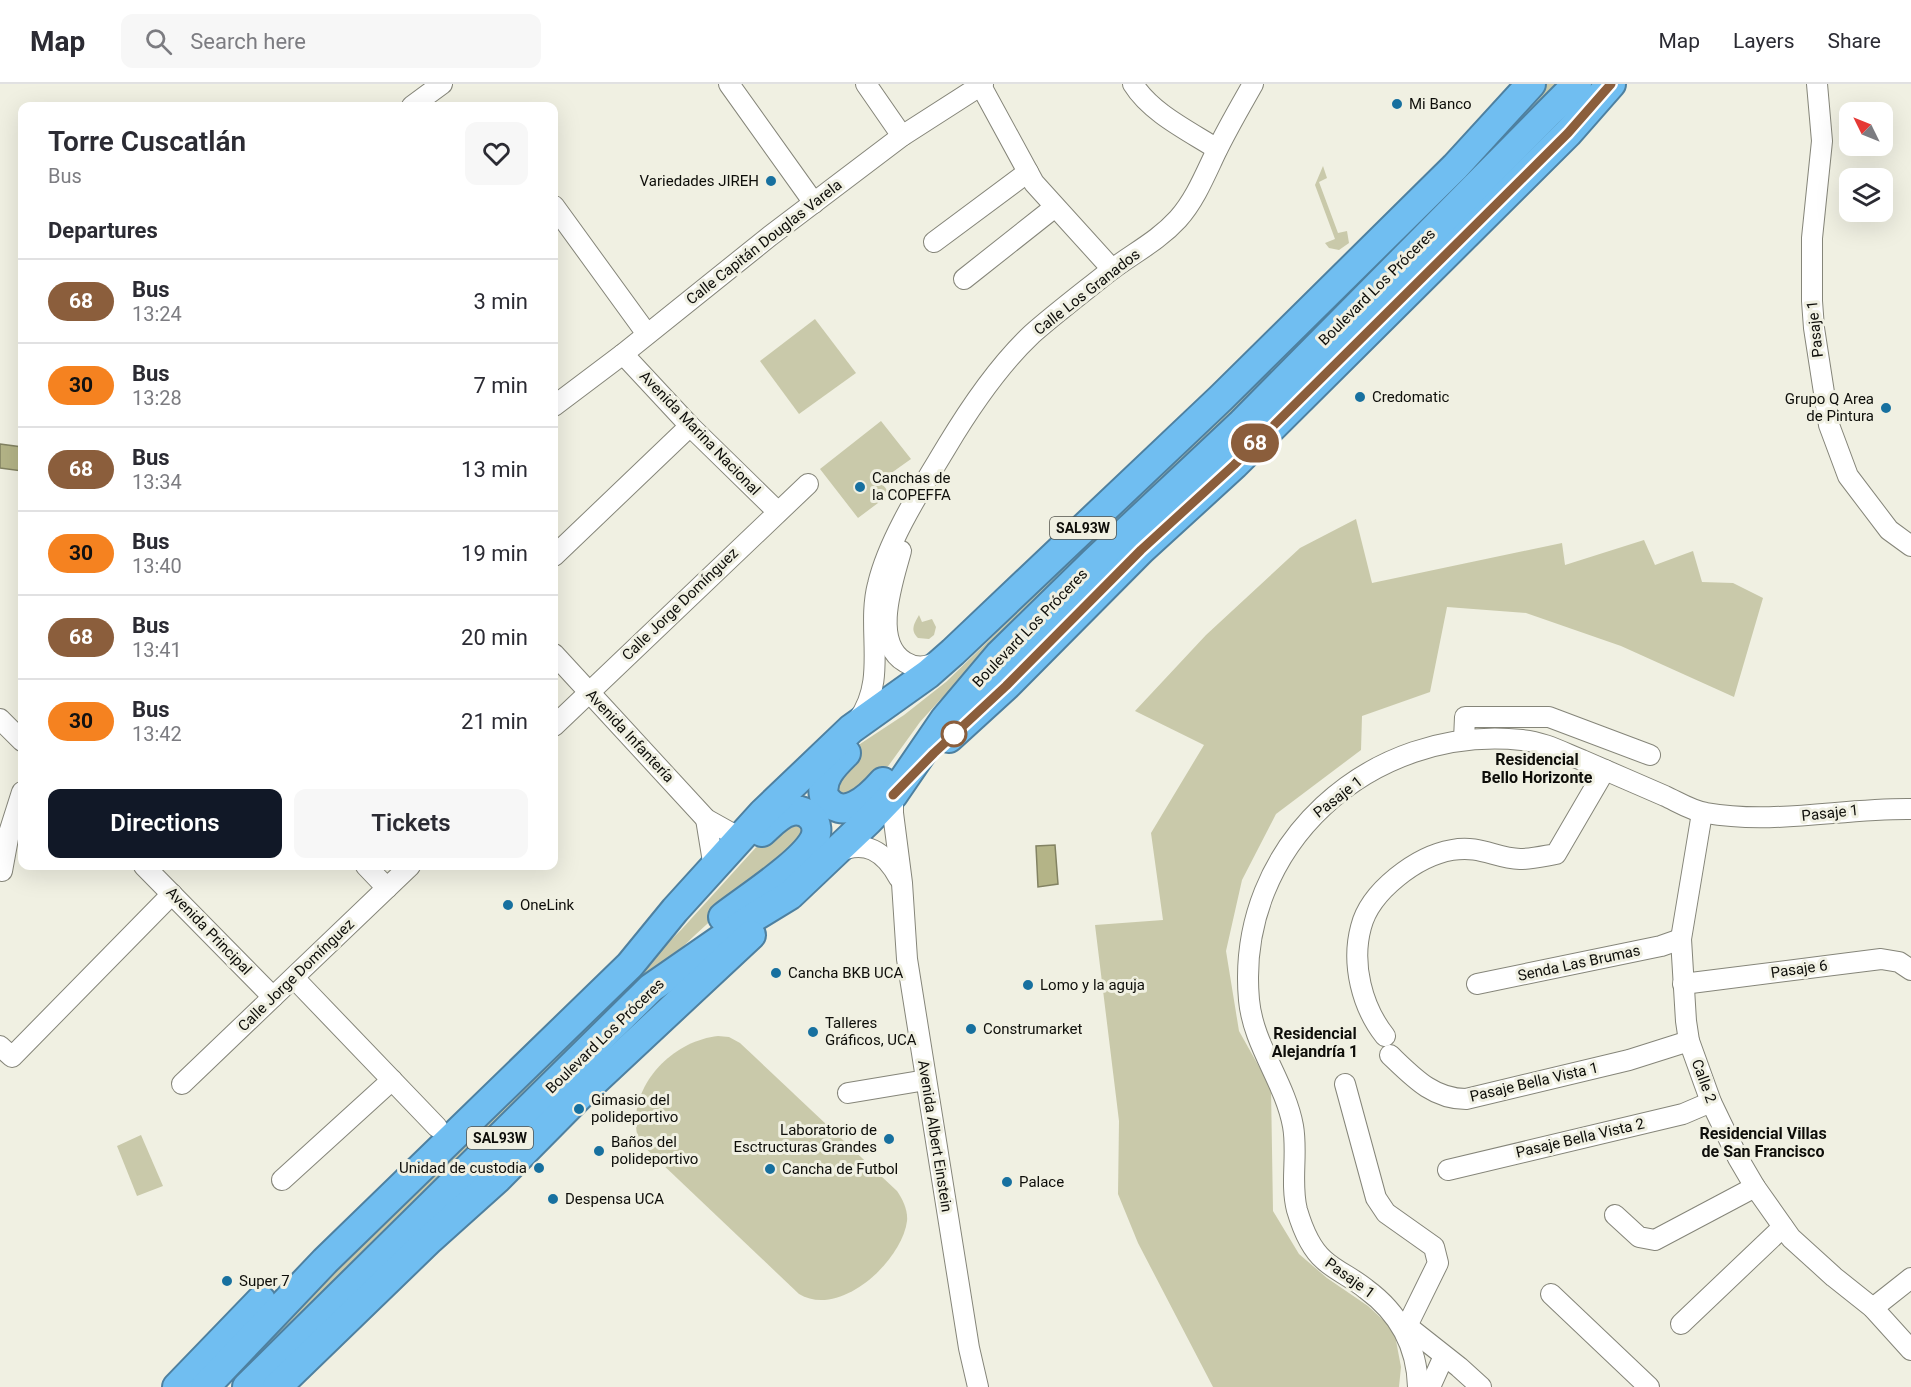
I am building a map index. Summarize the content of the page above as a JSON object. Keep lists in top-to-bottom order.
{
  "streets": {
    "highway": ["Boulevard Los Próceres", "SAL93W"],
    "street": [
      "Calle Capitán Douglas Varela",
      "Calle Los Granados",
      "Pasaje 1",
      "Avenida Marina Nacional",
      "Calle Jorge Domínguez",
      "Avenida Infantería",
      "Avenida Principal",
      "Senda Las Brumas",
      "Pasaje 6",
      "Calle 2",
      "Pasaje Bella Vista 1",
      "Avenida Albert Einstein",
      "Pasaje Bella Vista 2"
    ]
  },
  "crossings": [
    ["Calle Capitán Douglas Varela", "Avenida Marina Nacional"],
    ["Boulevard Los Próceres", "Calle Los Granados"],
    ["Boulevard Los Próceres", "Avenida Infantería"],
    ["Boulevard Los Próceres", "Avenida Albert Einstein"],
    ["Pasaje 1", "Calle 2"],
    ["Pasaje 1", "Pasaje Bella Vista 1"],
    ["Avenida Marina Nacional", "Calle Jorge Domínguez"],
    ["Calle Jorge Domínguez", "Avenida Infantería"],
    ["Calle Jorge Domínguez", "Avenida Principal"],
    ["Senda Las Brumas", "Calle 2"],
    ["Pasaje 6", "Calle 2"],
    ["Calle 2", "Pasaje Bella Vista 1"],
    ["Calle 2", "Pasaje Bella Vista 2"]
  ],
  "districts": ["Residencial Bello Horizonte", "Residencial Alejandría 1", "Residencial Villas de San Francisco"],
  "places": [
    "Mi Banco",
    "Variedades JIREH",
    "Credomatic",
    "Grupo Q Area de Pintura",
    "Canchas de la COPEFFA",
    "OneLink",
    "Cancha BKB UCA",
    "Lomo y la aguja",
    "Construmarket",
    "Talleres Gráficos, UCA",
    "Gimasio del polideportivo",
    "Laboratorio de Esctructuras Grandes",
    "Baños del polideportivo",
    "Unidad de custodia",
    "Cancha de Futbol",
    "Palace",
    "Despensa UCA",
    "Super 7"
  ],
  "lines": ["bus line 68"],
  "north": "top left",
  "page": {
    "header": "Map",
    "search": "Search here",
    "nav": ["Map", "Layers", "Share"],
    "on_map": "68",
    "heading": [
      ["Torre Cuscatlán", "Bus"],
      "Departures"
    ],
    "list": [
      {
        "mark": "68",
        "name": "Bus",
        "note": "13:24",
        "value": "3 min"
      },
      {
        "mark": "30",
        "name": "Bus",
        "note": "13:28",
        "value": "7 min"
      },
      {
        "mark": "68",
        "name": "Bus",
        "note": "13:34",
        "value": "13 min"
      },
      {
        "mark": "30",
        "name": "Bus",
        "note": "13:40",
        "value": "19 min"
      },
      {
        "mark": "68",
        "name": "Bus",
        "note": "13:41",
        "value": "20 min"
      },
      {
        "mark": "30",
        "name": "Bus",
        "note": "13:42",
        "value": "21 min"
      }
    ],
    "buttons": ["Directions", "Tickets"]
  }
}
